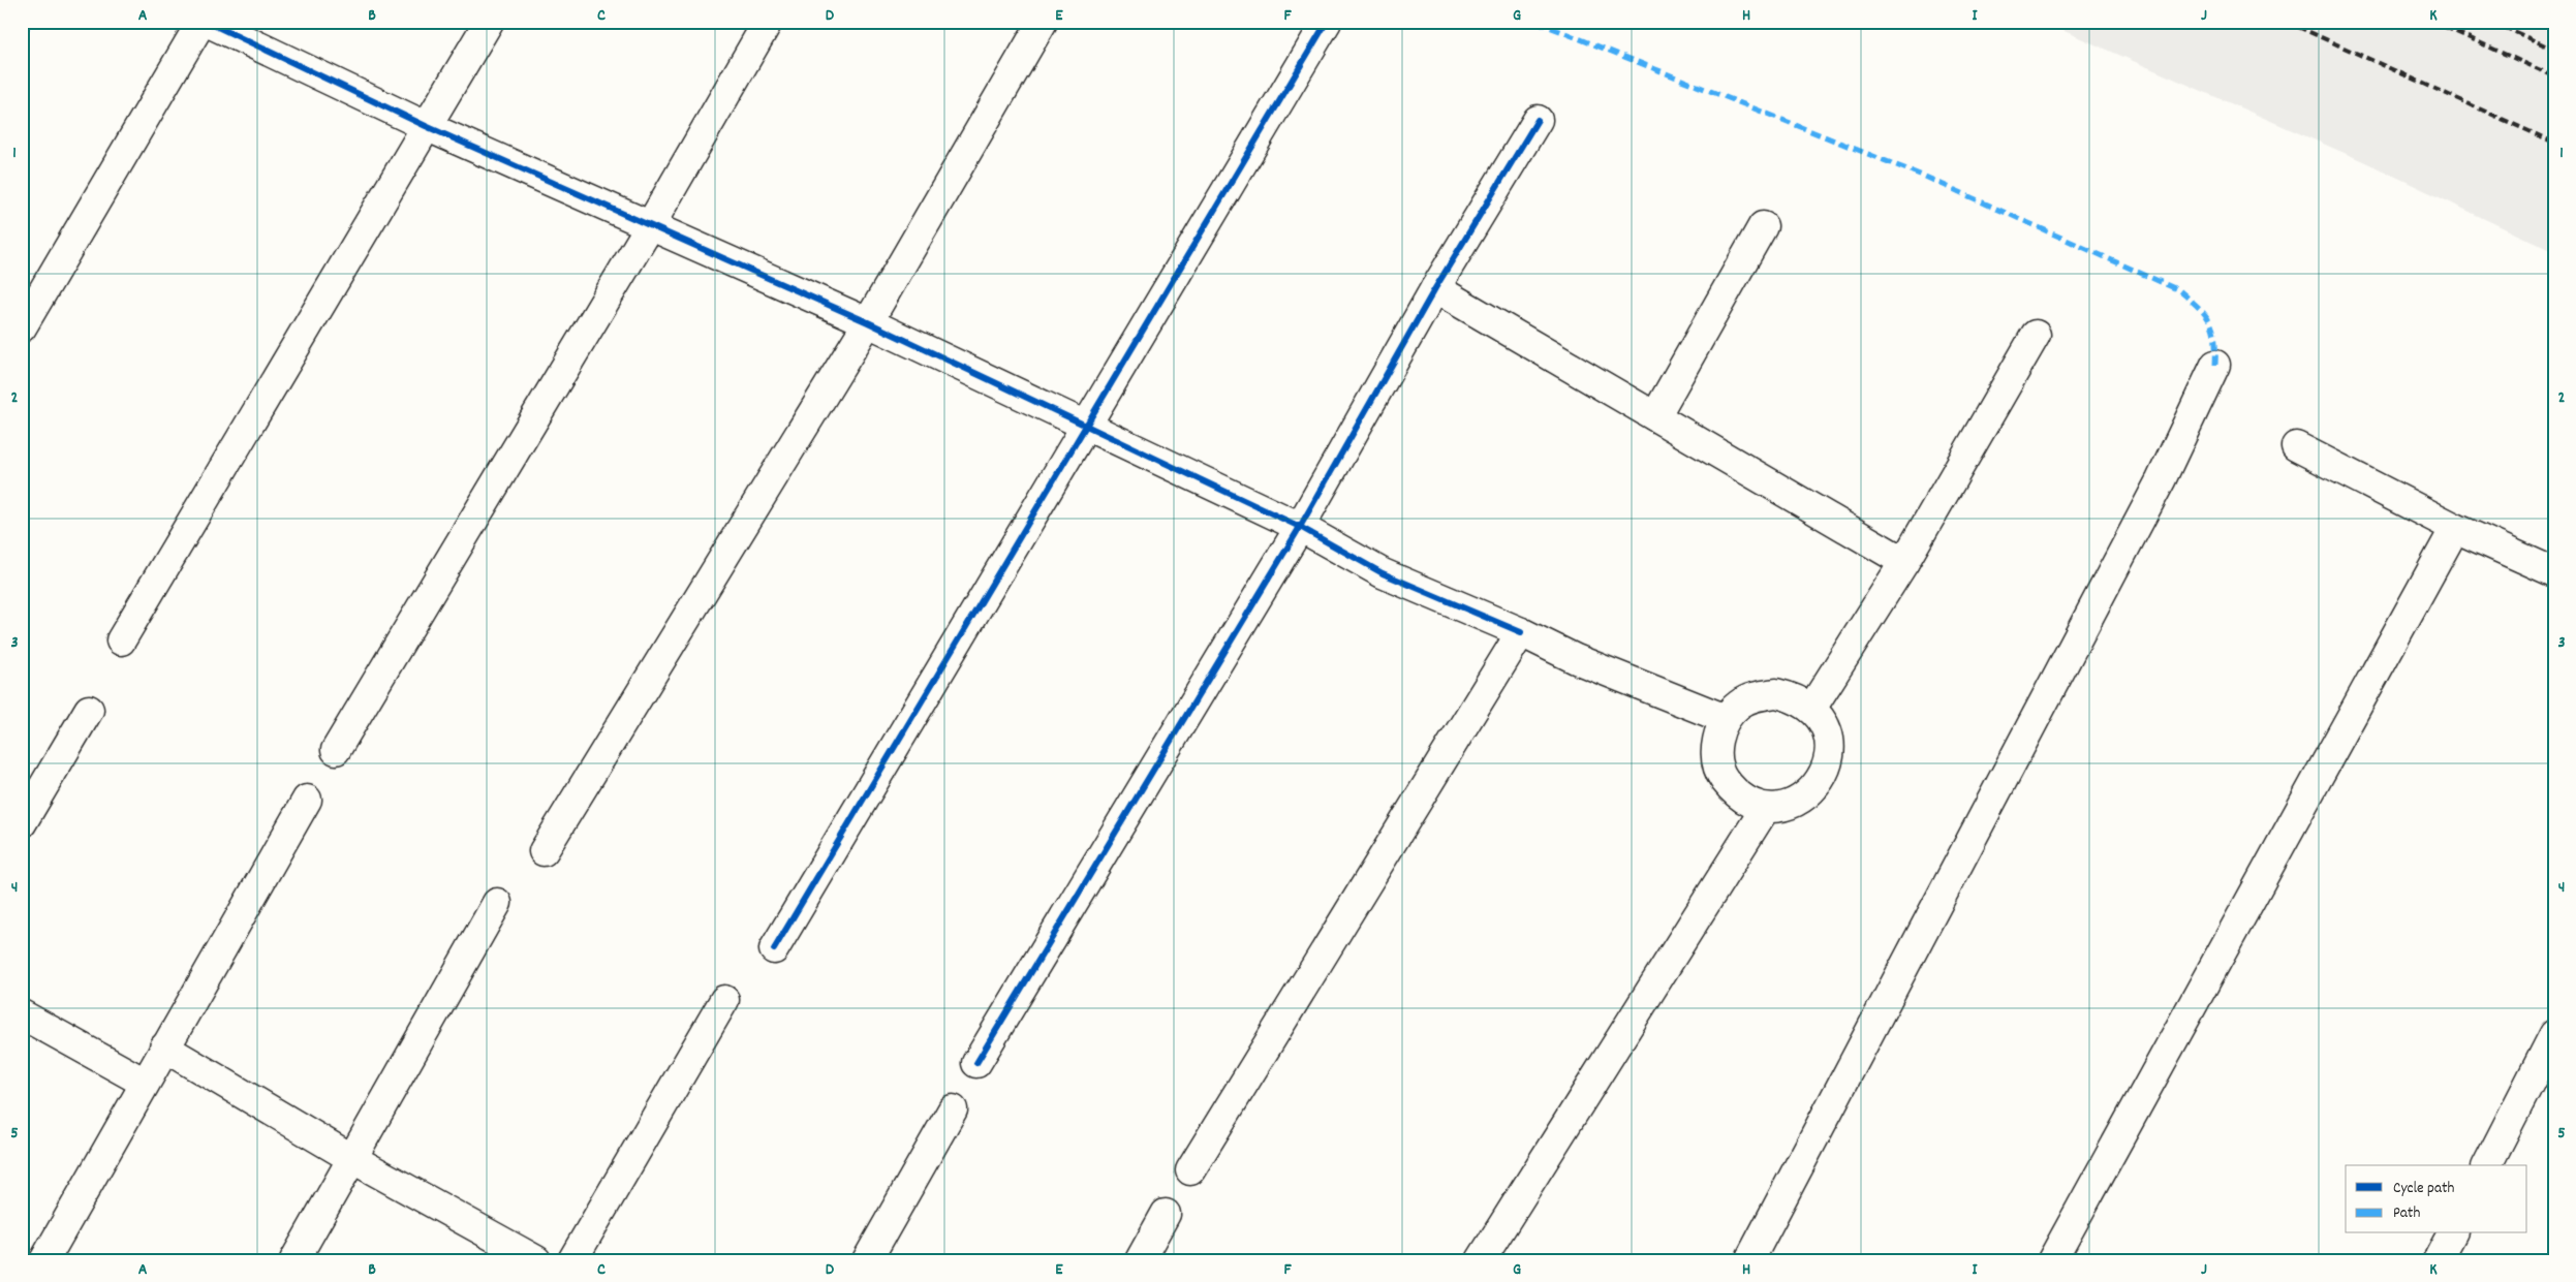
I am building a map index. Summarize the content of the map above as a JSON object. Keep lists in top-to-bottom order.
{
  "legend": ["Cycle path", "Path"],
  "grid": {
    "columns": [
      "A",
      "B",
      "C",
      "D",
      "E",
      "F",
      "G",
      "H",
      "I",
      "J",
      "K"
    ],
    "rows": [
      "1",
      "2",
      "3",
      "4",
      "5"
    ]
  }
}
